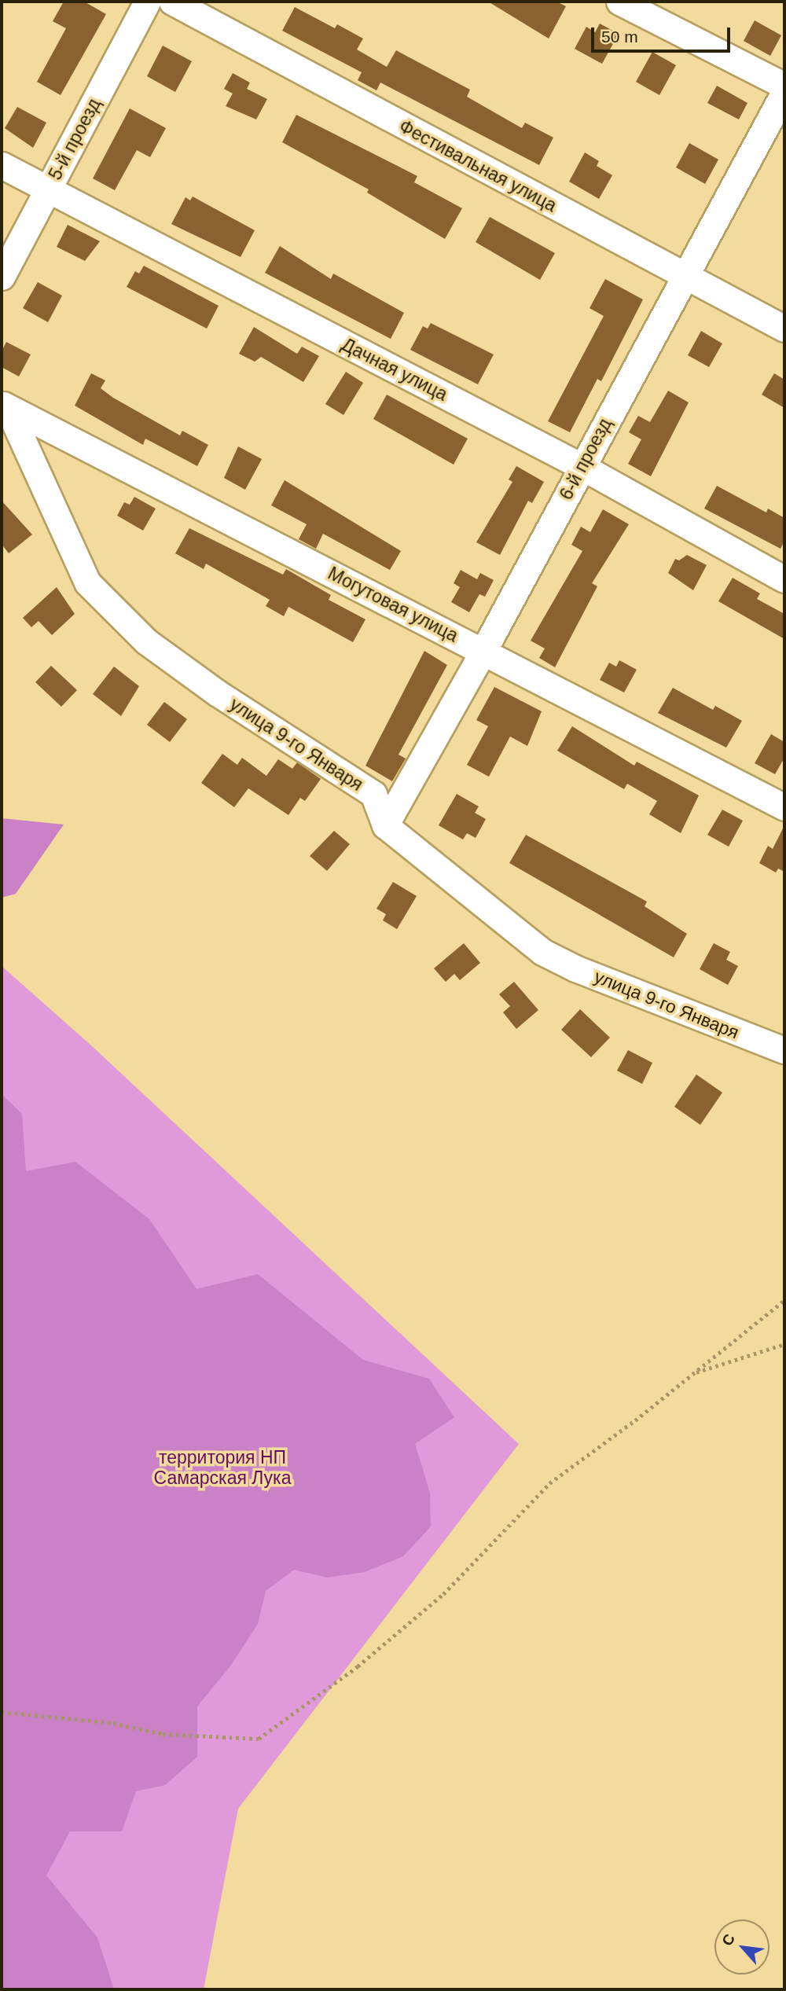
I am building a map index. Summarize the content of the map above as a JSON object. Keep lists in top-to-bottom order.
{
  "streets": {
    "street": [
      "5-й проезд",
      "Фестивальная улица",
      "Дачная улица",
      "6-й проезд",
      "Могутовая улица",
      "улица 9-го Января"
    ]
  },
  "crossings": [
    ["5-й проезд", "Дачная улица"],
    ["Фестивальная улица", "6-й проезд"],
    ["Дачная улица", "6-й проезд"],
    ["6-й проезд", "Могутовая улица"],
    ["6-й проезд", "улица 9-го Января"],
    ["Могутовая улица", "улица 9-го Января"]
  ],
  "parks": ["территория НП Самарская Лука"],
  "scale_bar": "50 m",
  "north": "top left"
}
